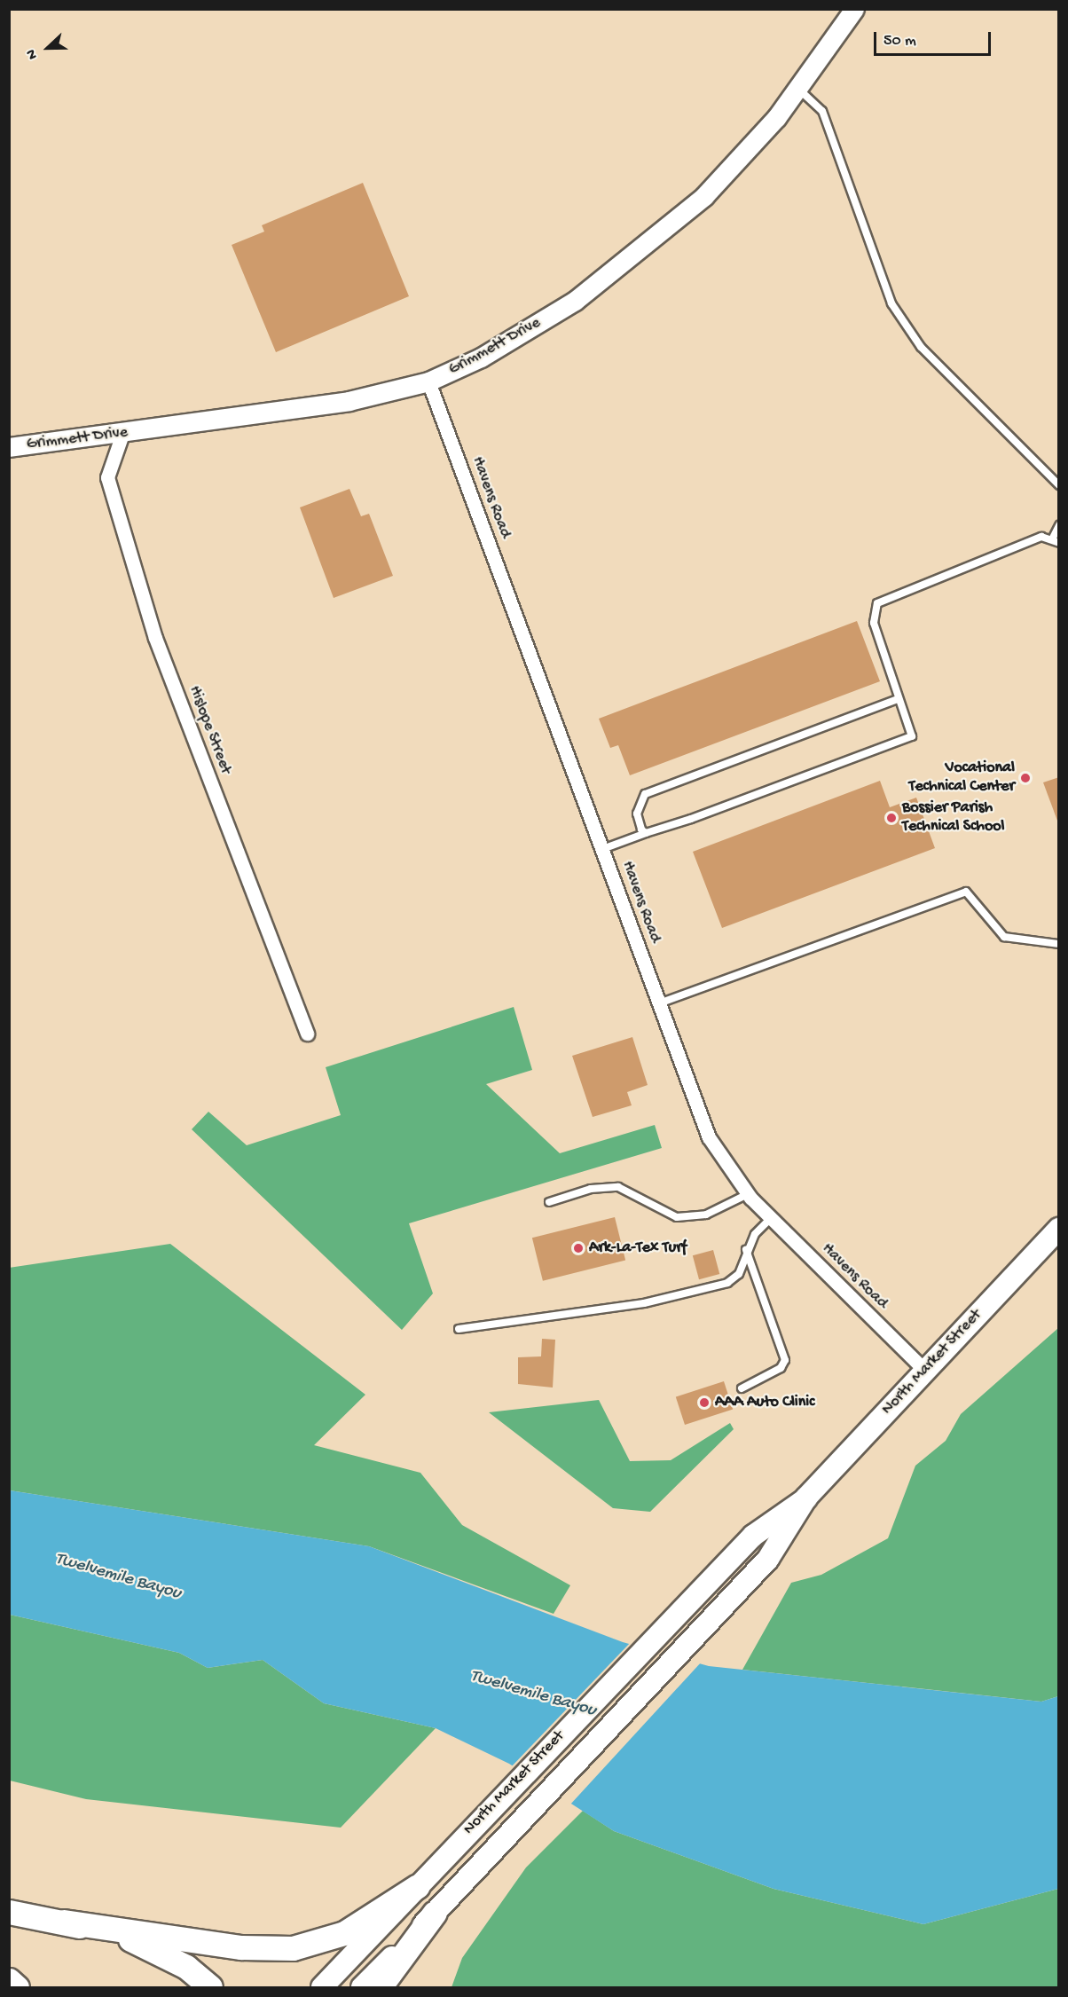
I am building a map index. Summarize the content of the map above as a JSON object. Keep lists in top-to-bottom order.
{
  "streets": {
    "main road": ["Grimmett Drive", "North Market Street"],
    "street": ["Havens Road", "Hislope Street"]
  },
  "crossings": [
    ["Grimmett Drive", "Havens Road"],
    ["Grimmett Drive", "Hislope Street"],
    ["Havens Road", "North Market Street"]
  ],
  "water": ["Twelvemile Bayou"],
  "places": [
    "Vocational Technical Center",
    "Bossier Parish Technical School",
    "Ark-La-Tex Turf",
    "AAA Auto Clinic"
  ],
  "scale_bar": "50 m",
  "north": "left"
}
